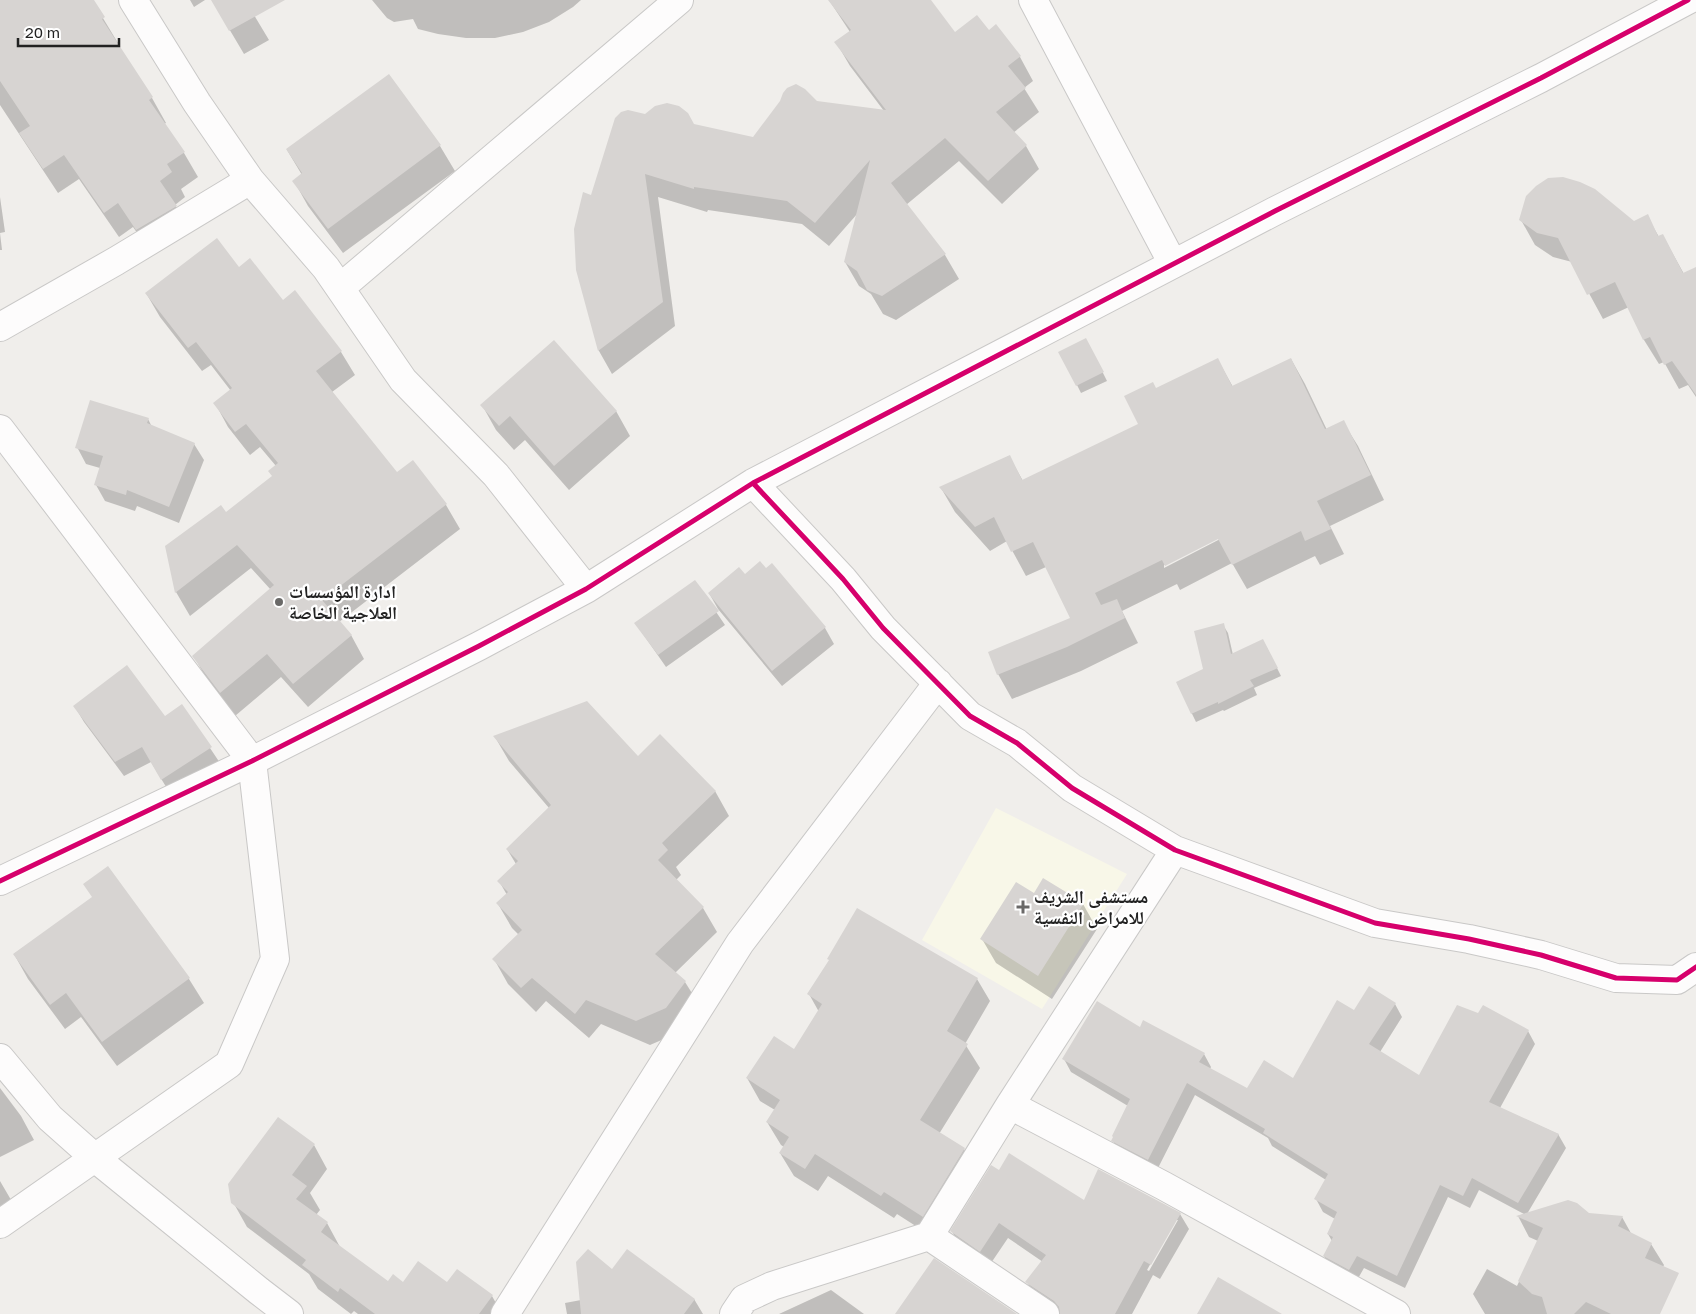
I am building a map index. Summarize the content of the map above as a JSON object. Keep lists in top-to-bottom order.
{
  "places": {
    "other": ["ادارة المؤسسات العلاجية الخاصة"],
    "health": ["مستشفى الشريف للامراض النفسية"]
  },
  "scale_bar": "20 m"
}
